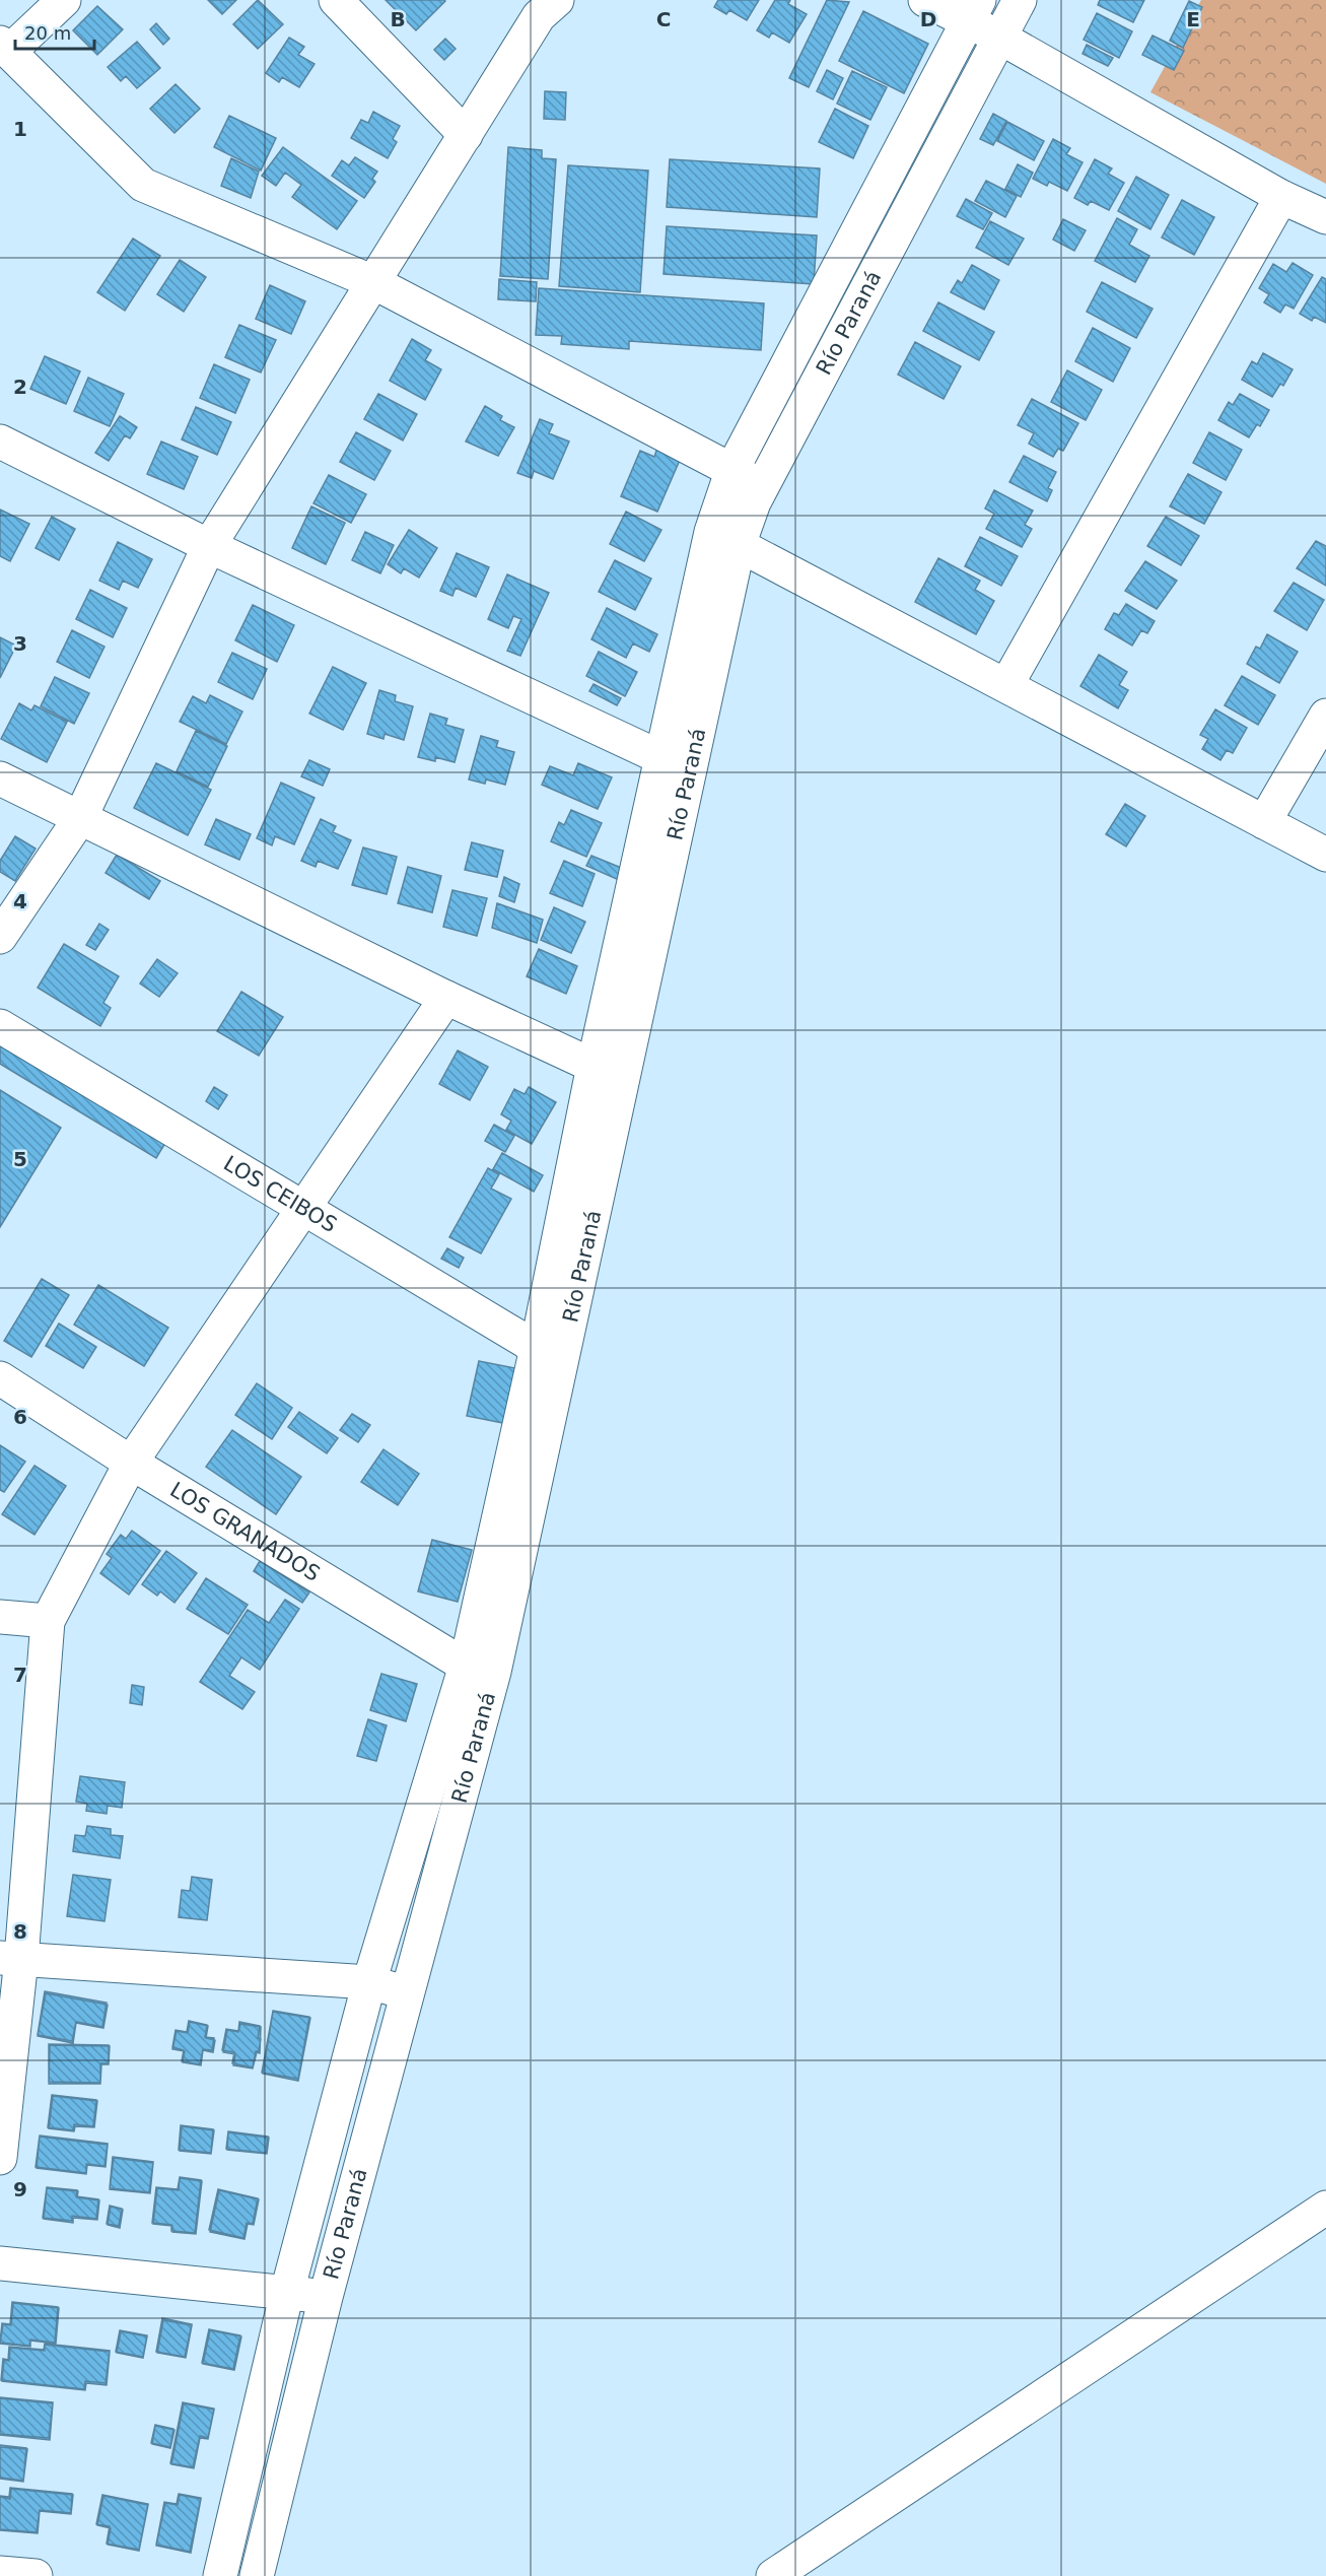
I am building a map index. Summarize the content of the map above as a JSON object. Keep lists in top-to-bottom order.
{
  "streets": {
    "street": ["Río Paraná", "LOS CEIBOS", "LOS GRANADOS"]
  },
  "crossings": [
    ["Río Paraná", "LOS CEIBOS"],
    ["Río Paraná", "LOS GRANADOS"]
  ],
  "scale_bar": "20 m",
  "grid": {
    "columns": [
      "B",
      "C",
      "D",
      "E"
    ],
    "rows": [
      "1",
      "2",
      "3",
      "4",
      "5",
      "6",
      "7",
      "8",
      "9"
    ]
  }
}
